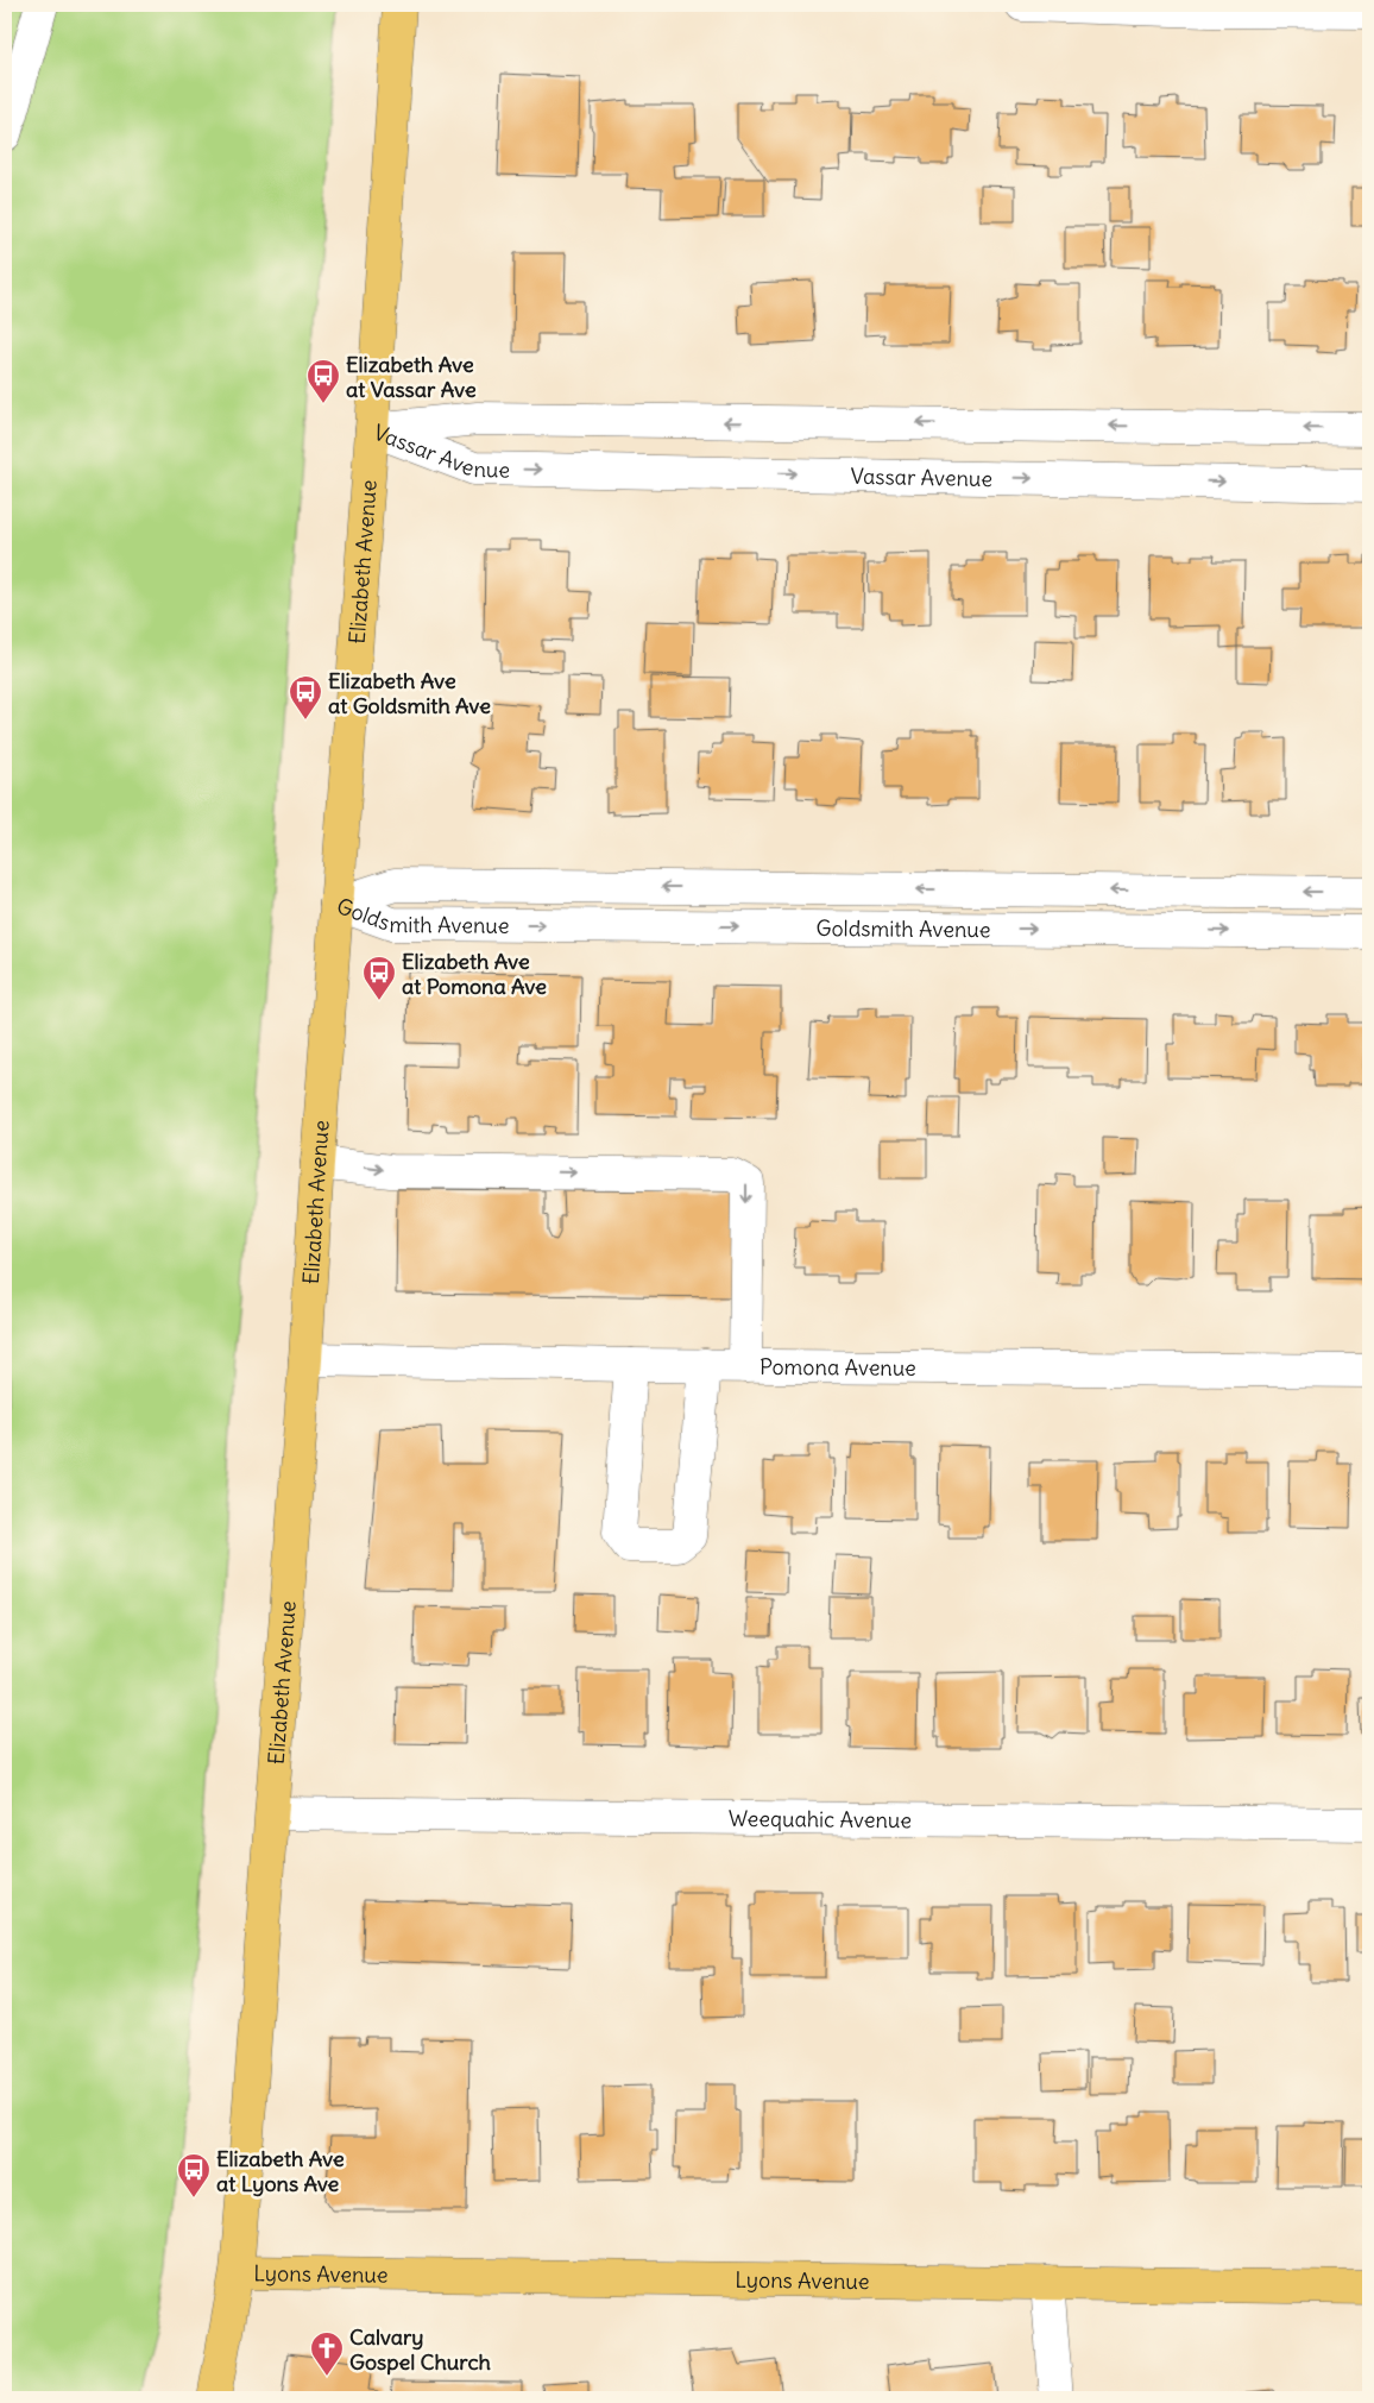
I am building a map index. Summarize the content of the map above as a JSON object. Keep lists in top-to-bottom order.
{
  "streets": {
    "main road": ["Elizabeth Avenue", "Lyons Avenue"],
    "street": [
      "Vassar Avenue",
      "Goldsmith Avenue",
      "Pomona Avenue",
      "Weequahic Avenue"
    ]
  },
  "crossings": [
    ["Vassar Avenue", "Elizabeth Avenue"],
    ["Elizabeth Avenue", "Goldsmith Avenue"],
    ["Elizabeth Avenue", "Pomona Avenue"],
    ["Elizabeth Avenue", "Weequahic Avenue"],
    ["Elizabeth Avenue", "Lyons Avenue"]
  ],
  "places": {
    "bus stop": [
      "Elizabeth Ave at Vassar Ave",
      "Elizabeth Ave at Goldsmith Ave",
      "Elizabeth Ave at Pomona Ave",
      "Elizabeth Ave at Lyons Ave"
    ],
    "church": ["Calvary Gospel Church"]
  }
}
